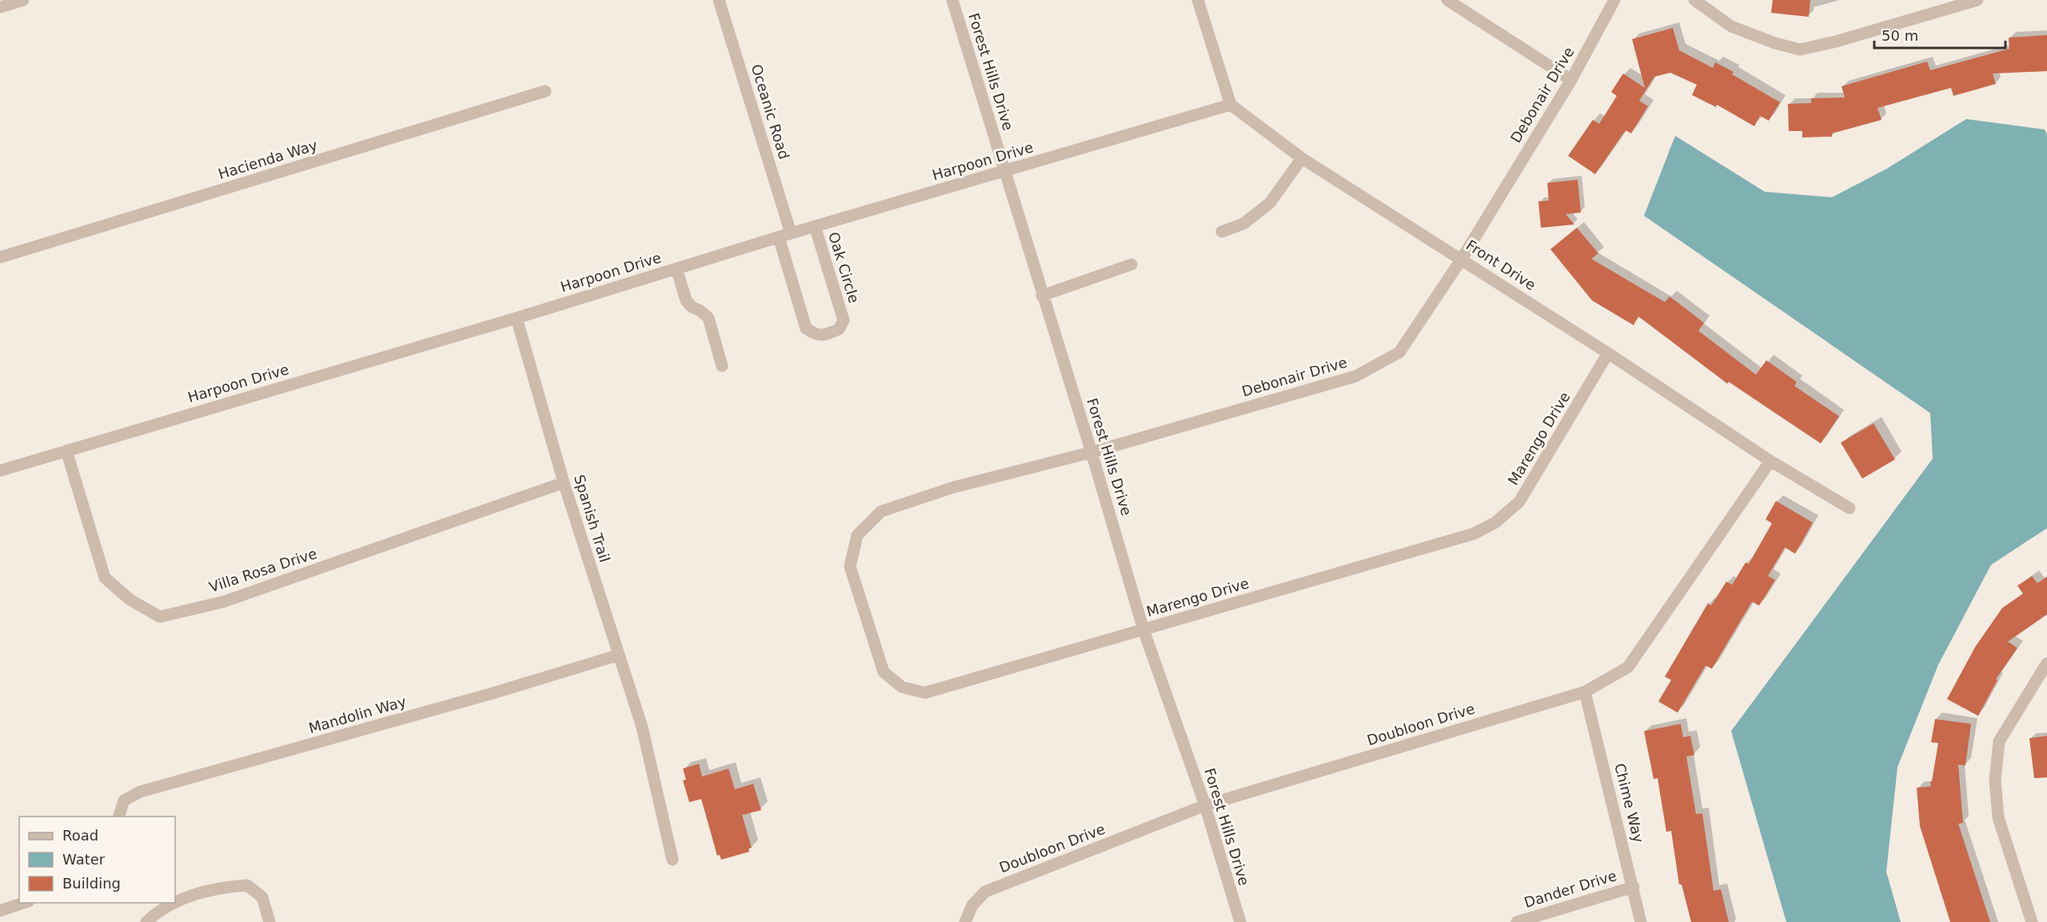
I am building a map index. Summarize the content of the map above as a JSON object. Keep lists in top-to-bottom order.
{
  "streets": {
    "street": [
      "Forest Hills Drive",
      "Debonair Drive",
      "Oceanic Road",
      "Hacienda Way",
      "Harpoon Drive",
      "Front Drive",
      "Oak Circle",
      "Marengo Drive",
      "Spanish Trail",
      "Villa Rosa Drive",
      "Mandolin Way",
      "Doubloon Drive",
      "Chime Way",
      "Dander Drive"
    ]
  },
  "crossings": [
    ["Forest Hills Drive", "Debonair Drive"],
    ["Forest Hills Drive", "Harpoon Drive"],
    ["Forest Hills Drive", "Marengo Drive"],
    ["Forest Hills Drive", "Doubloon Drive"],
    ["Debonair Drive", "Front Drive"],
    ["Debonair Drive", "Marengo Drive"],
    ["Oceanic Road", "Harpoon Drive"],
    ["Harpoon Drive", "Front Drive"],
    ["Harpoon Drive", "Oak Circle"],
    ["Harpoon Drive", "Spanish Trail"],
    ["Harpoon Drive", "Villa Rosa Drive"],
    ["Front Drive", "Marengo Drive"],
    ["Front Drive", "Doubloon Drive"],
    ["Spanish Trail", "Villa Rosa Drive"],
    ["Spanish Trail", "Mandolin Way"],
    ["Doubloon Drive", "Chime Way"],
    ["Chime Way", "Dander Drive"]
  ],
  "legend": ["Road", "Water", "Building"],
  "scale_bar": "50 m"
}
